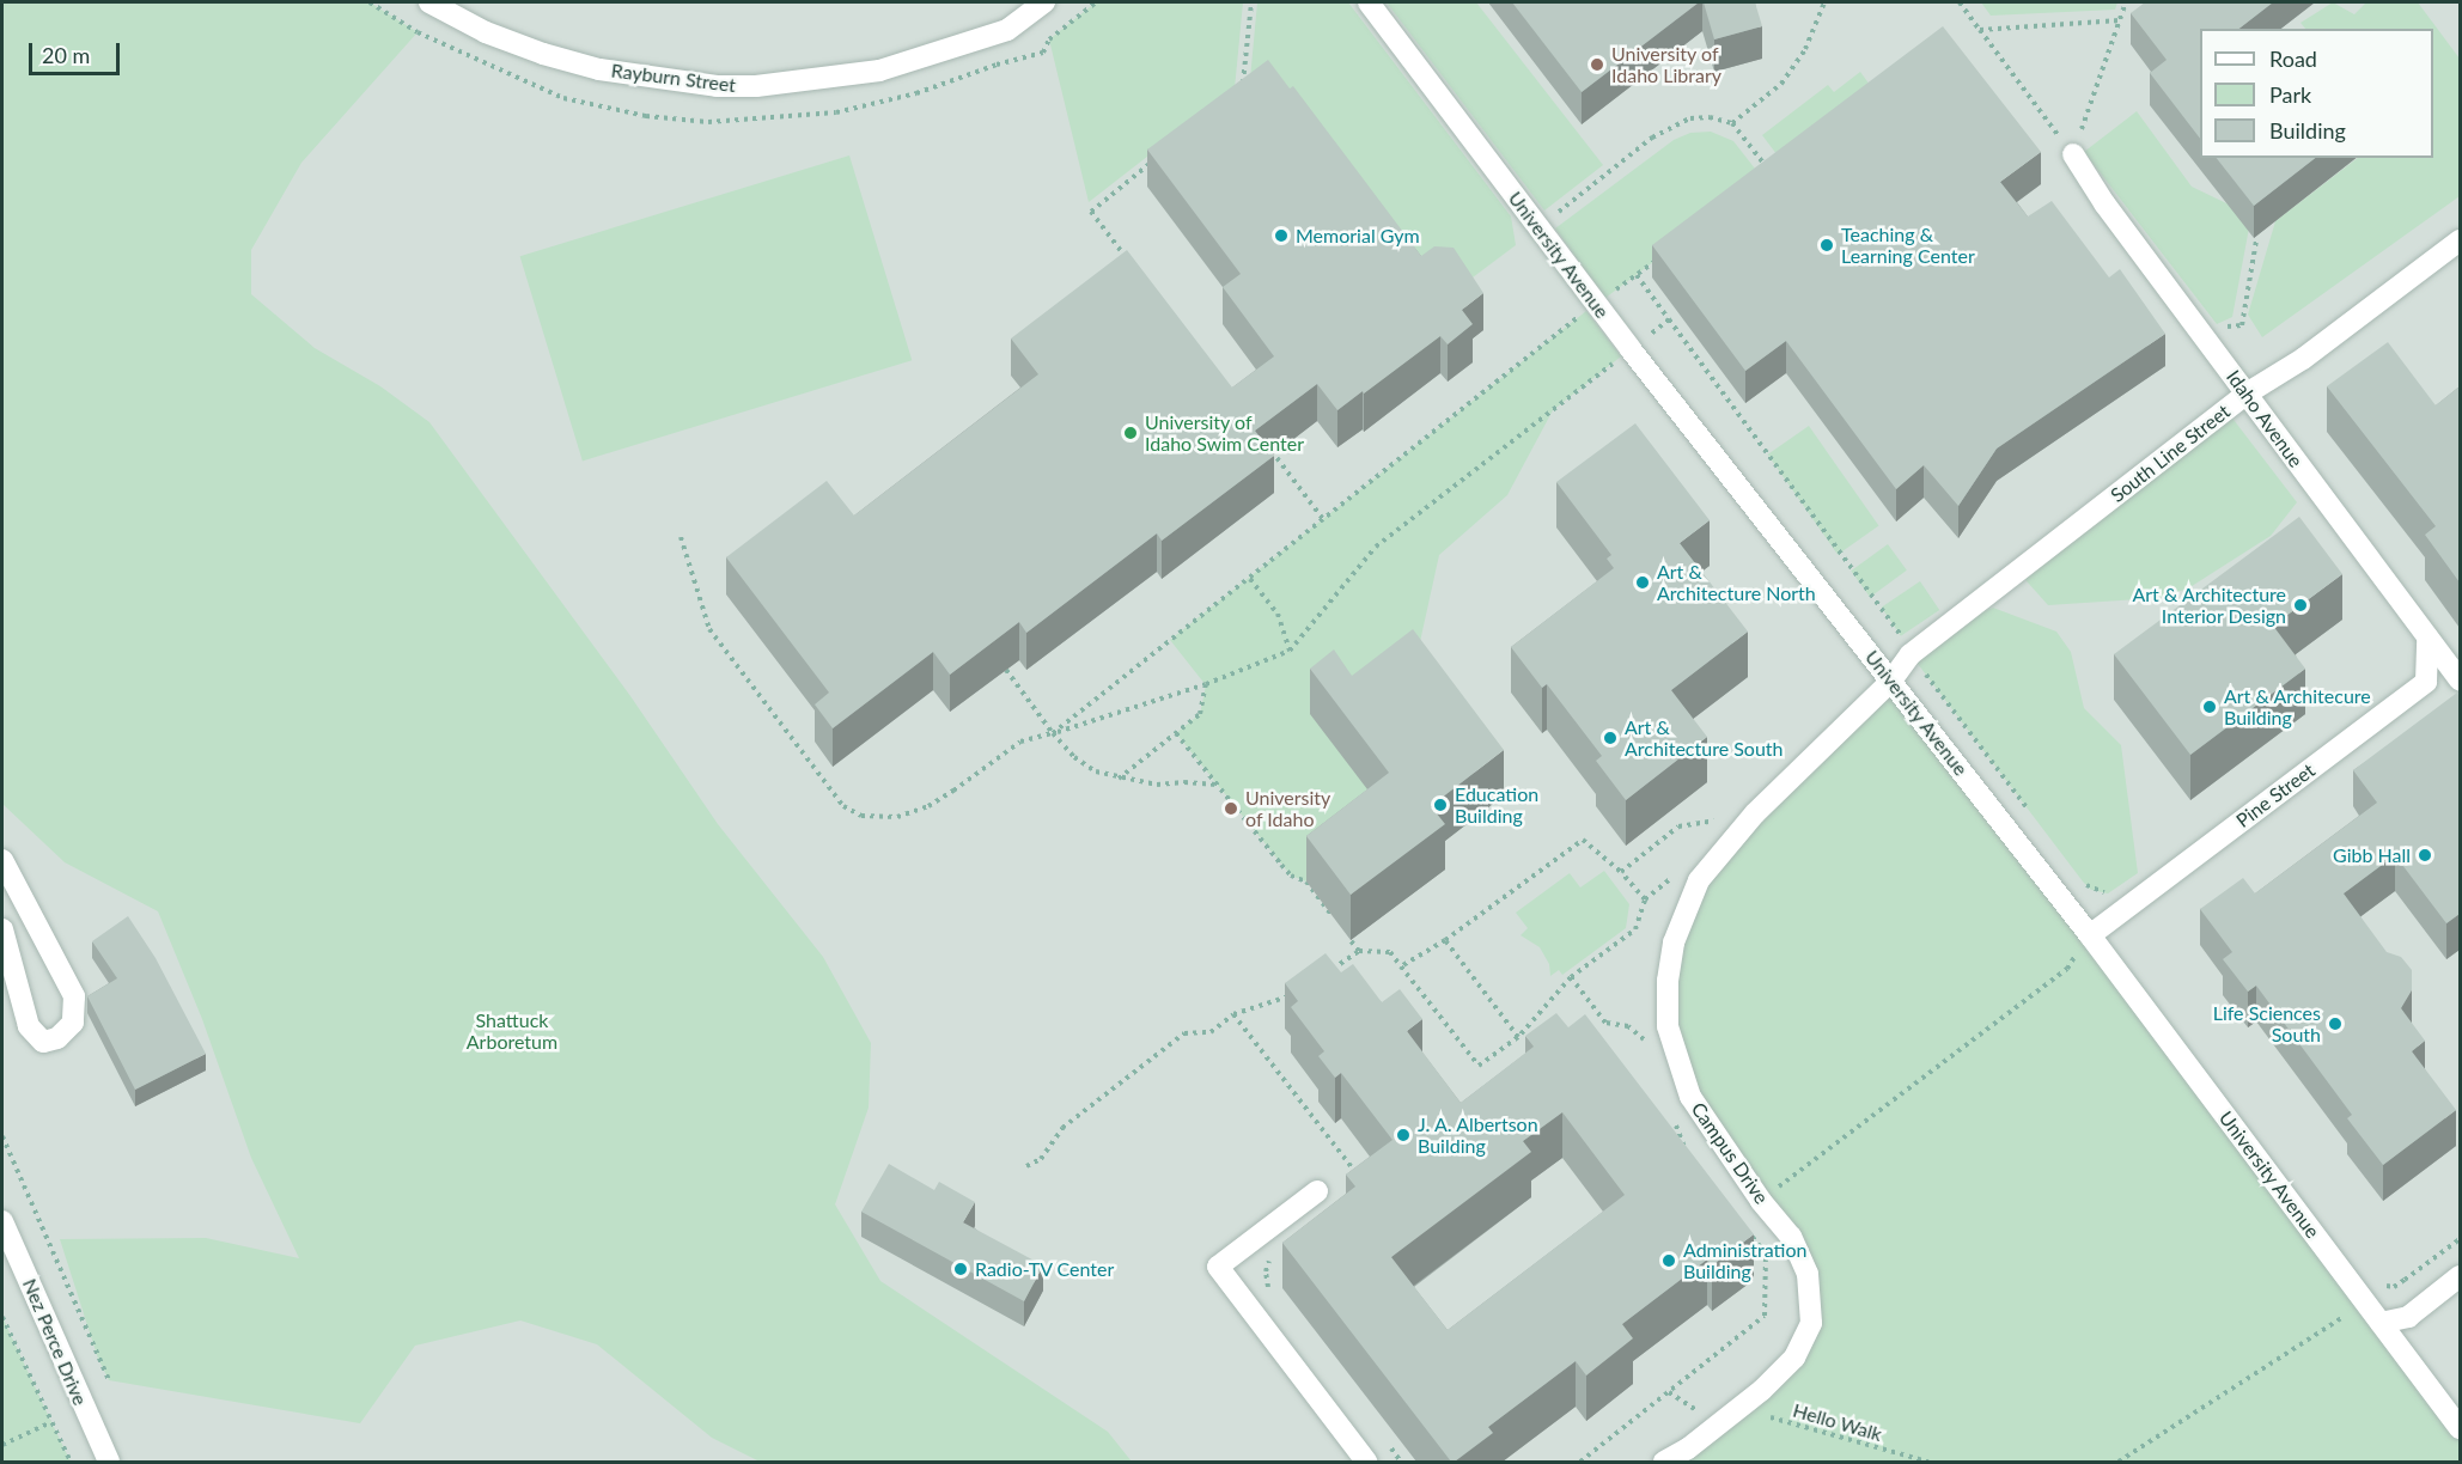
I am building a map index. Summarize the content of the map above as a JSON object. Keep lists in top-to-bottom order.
{
  "streets": {
    "street": [
      "Rayburn Street",
      "University Avenue",
      "Idaho Avenue",
      "South Line Street",
      "Pine Street",
      "Campus Drive",
      "Nez Perce Drive"
    ],
    "path": ["Hello Walk"]
  },
  "crossings": [
    ["University Avenue", "South Line Street"],
    ["University Avenue", "Pine Street"],
    ["University Avenue", "Campus Drive"],
    ["Idaho Avenue", "South Line Street"],
    ["Idaho Avenue", "Pine Street"],
    ["South Line Street", "Campus Drive"],
    ["Campus Drive", "Hello Walk"]
  ],
  "parks": ["Shattuck Arboretum"],
  "places": [
    "University of Idaho Library",
    "Memorial Gym",
    "Teaching & Learning Center",
    "University of Idaho Swim Center",
    "Art & Architecture North",
    "Art & Architecture Interior Design",
    "Art & Architecure Building",
    "Art & Architecture South",
    "Education Building",
    "University of Idaho",
    "Gibb Hall",
    "Life Sciences South",
    "J. A. Albertson Building",
    "Administration Building",
    "Radio-TV Center"
  ],
  "legend": ["Road", "Park", "Building"],
  "scale_bar": "20 m"
}
